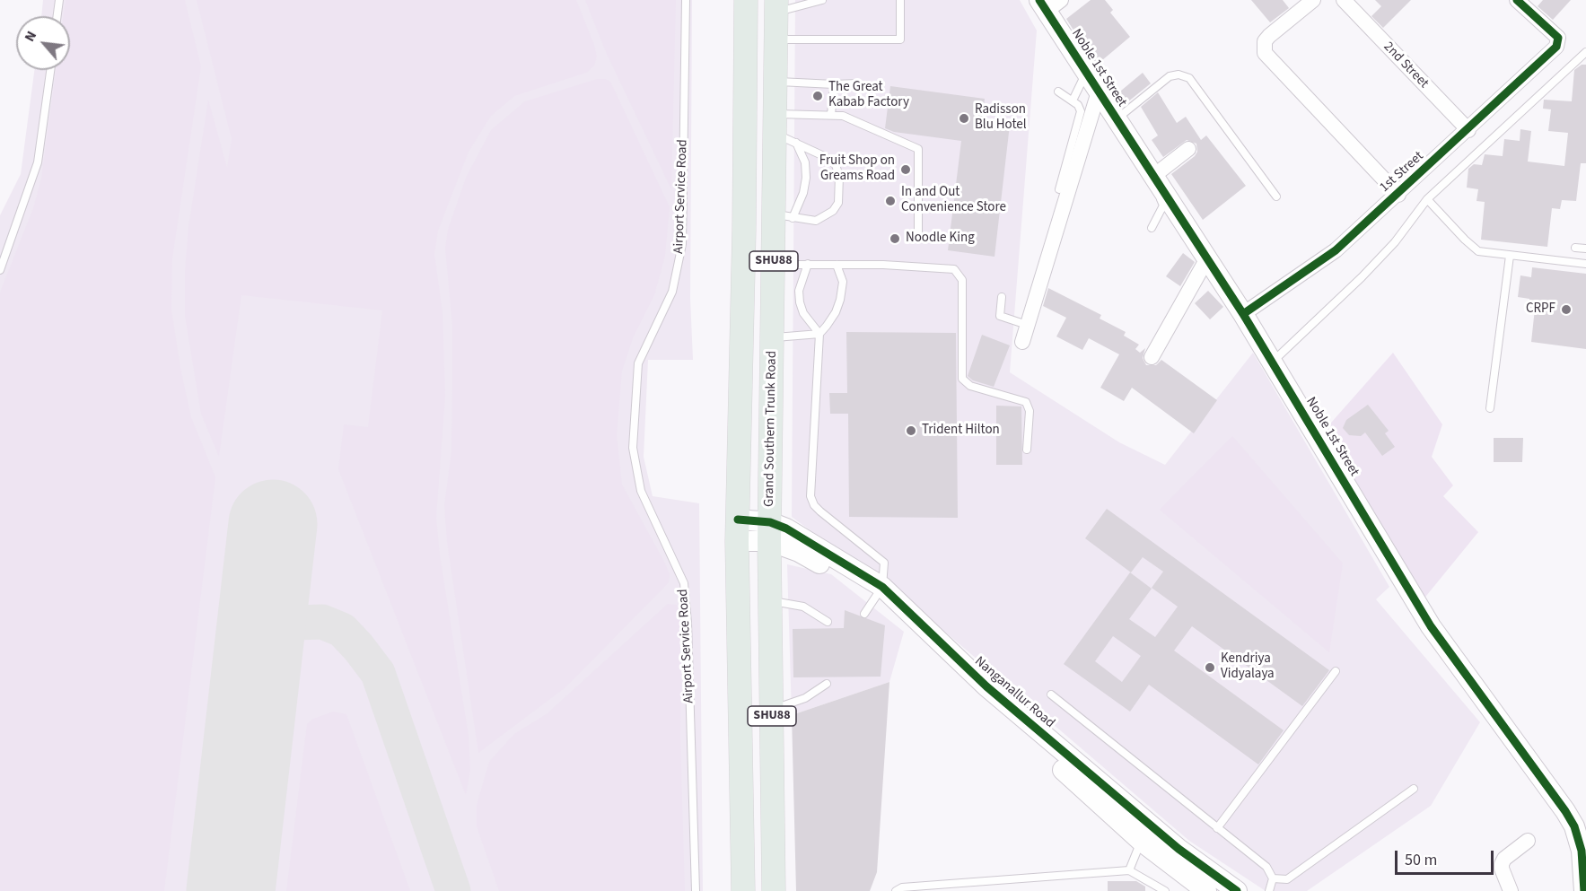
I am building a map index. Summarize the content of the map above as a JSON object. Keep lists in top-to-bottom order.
{
  "streets": {
    "main road": ["SHU88", "Grand Southern Trunk Road"],
    "street": [
      "2nd Street",
      "Noble 1st Street",
      "1st Street",
      "Nanganallur Road"
    ],
    "lane": ["Airport Service Road"]
  },
  "crossings": [
    ["2nd Street", "1st Street"],
    ["Noble 1st Street", "1st Street"],
    ["Grand Southern Trunk Road", "Nanganallur Road"]
  ],
  "places": [
    "The Great Kabab Factory",
    "Radisson Blu Hotel",
    "Fruit Shop on Greams Road",
    "In and Out Convenience Store",
    "Noodle King",
    "CRPF",
    "Trident Hilton",
    "Kendriya Vidyalaya"
  ],
  "scale_bar": "50 m",
  "north": "top left"
}
